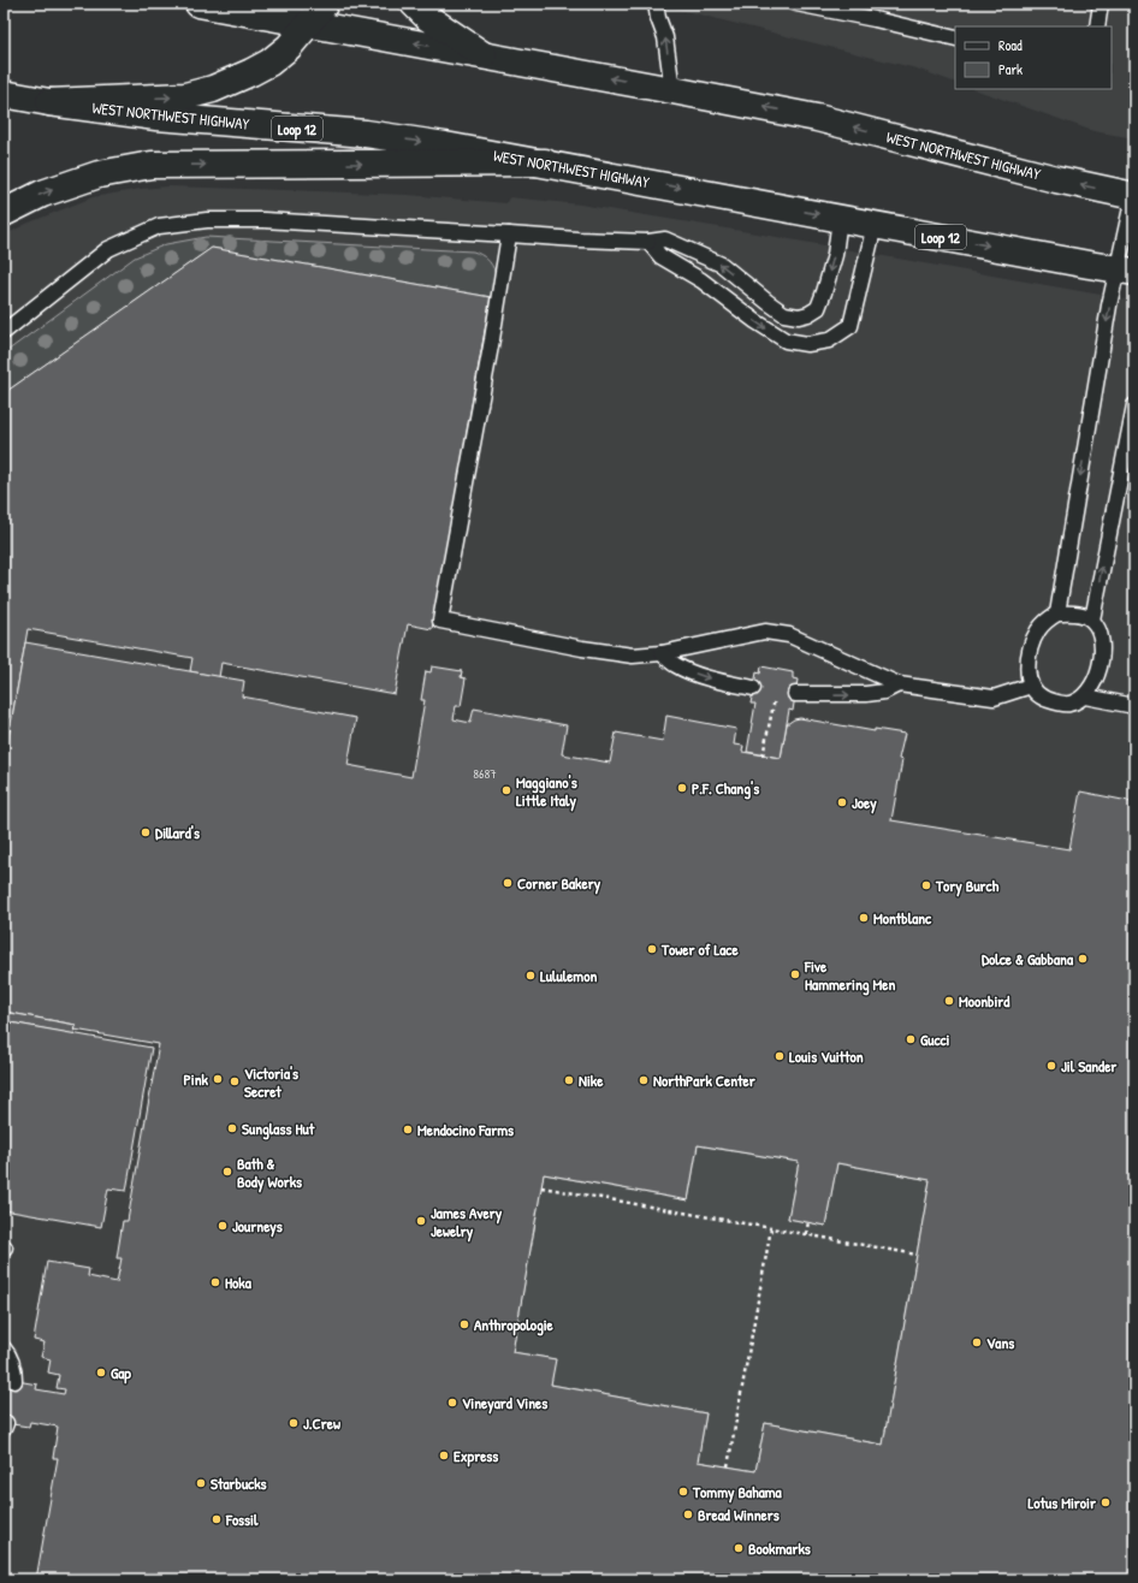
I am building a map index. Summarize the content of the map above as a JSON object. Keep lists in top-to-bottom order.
{
  "streets": {
    "main road": ["WEST NORTHWEST HIGHWAY", "Loop 12"]
  },
  "places": [
    "P.F. Chang's",
    "Maggiano's Little Italy",
    "Joey",
    "Dillard's",
    "Corner Bakery",
    "Tory Burch",
    "Montblanc",
    "Tower of Lace",
    "Dolce & Gabbana",
    "Five Hammering Men",
    "Lululemon",
    "Moonbird",
    "Gucci",
    "Louis Vuitton",
    "Jil Sander",
    "Pink",
    "Nike",
    "NorthPark Center",
    "Victoria's Secret",
    "Sunglass Hut",
    "Mendocino Farms",
    "Bath & Body Works",
    "James Avery Jewelry",
    "Journeys",
    "Hoka",
    "Anthropologie",
    "Vans",
    "Gap",
    "Vineyard Vines",
    "J.Crew",
    "Express",
    "Starbucks",
    "Tommy Bahama",
    "Lotus Miroir",
    "Bread Winners",
    "Fossil",
    "Bookmarks"
  ],
  "house_numbers": ["8687"],
  "legend": ["Road", "Park"]
}
